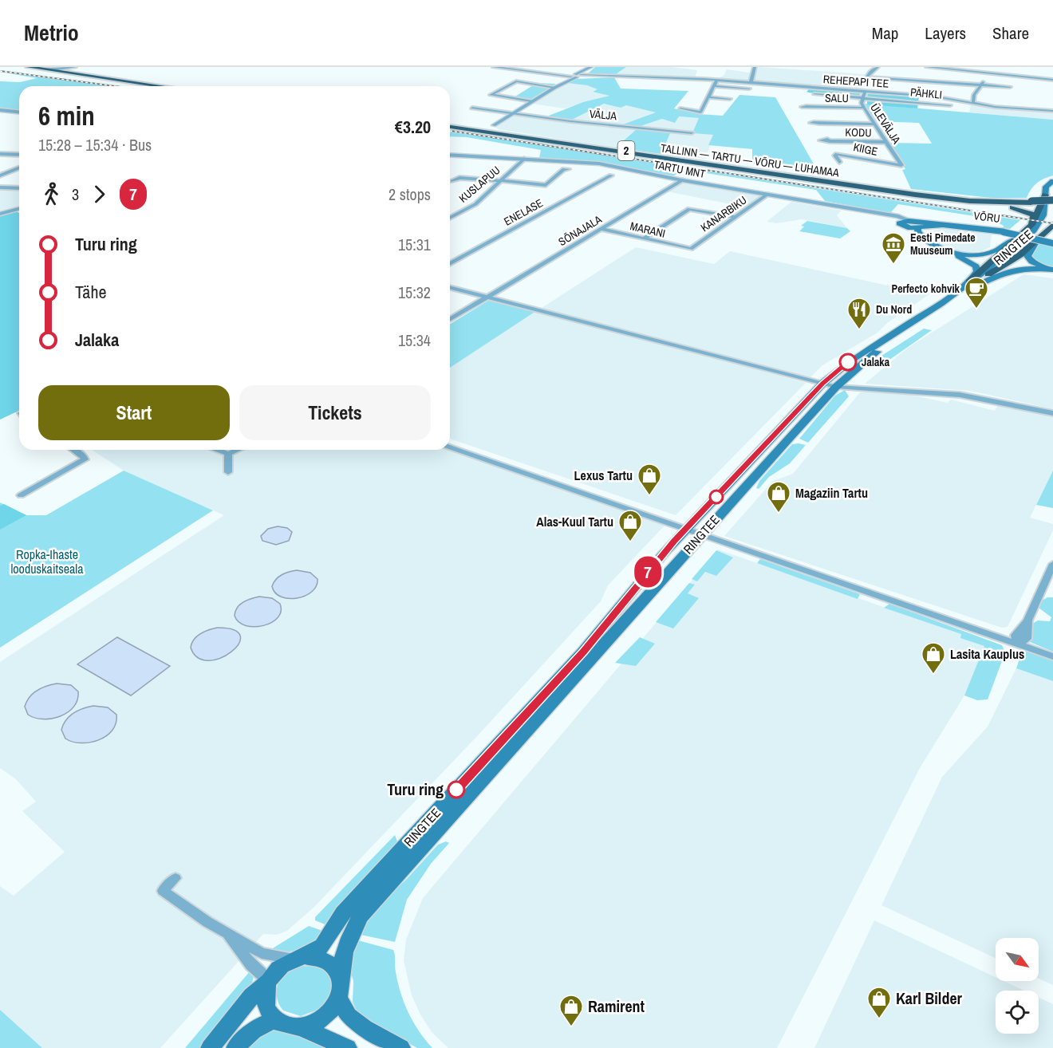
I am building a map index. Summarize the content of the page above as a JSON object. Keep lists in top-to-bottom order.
{
  "streets": {
    "highway": ["2", "TALLINN — TARTU — VÕRU — LUHAMAA"],
    "main road": ["VÕRU", "RINGTEE"],
    "street": [
      "REHEPAPI TEE",
      "PÄHKLI",
      "SALU",
      "VÄLJA",
      "ÜLEVÄLJA",
      "KODU",
      "KIIGE",
      "TARTU MNT",
      "KUSLAPUU",
      "ENELASE",
      "KANARBIKU",
      "MARANI",
      "SÕNAJALA"
    ]
  },
  "crossings": [
    ["REHEPAPI TEE", "ÜLEVÄLJA"],
    ["PÄHKLI", "ÜLEVÄLJA"],
    ["SALU", "ÜLEVÄLJA"],
    ["ÜLEVÄLJA", "KODU"],
    ["ÜLEVÄLJA", "KIIGE"],
    ["TARTU MNT", "KUSLAPUU"],
    ["TARTU MNT", "KANARBIKU"],
    ["TARTU MNT", "VÕRU"],
    ["TARTU MNT", "SÕNAJALA"],
    ["KANARBIKU", "MARANI"],
    ["MARANI", "SÕNAJALA"]
  ],
  "parks": ["Ropka-Ihaste looduskaitseala"],
  "places": {
    "museum": ["Eesti Pimedate Muuseum"],
    "cafe": ["Perfecto kohvik"],
    "restaurant": ["Du Nord"],
    "other": ["Jalaka", "Turu ring"],
    "shop": [
      "Lexus Tartu",
      "Magaziin Tartu",
      "Alas-Kuul Tartu",
      "Lasita Kauplus",
      "Karl Bilder",
      "Ramirent"
    ]
  },
  "lines": ["bus line 7"],
  "north": "bottom right",
  "page": {
    "header": "Metrio",
    "nav": ["Map", "Layers", "Share"],
    "on_map": "7",
    "heading": ["6 min", "15:28 – 15:34 · Bus", "€3.20"],
    "legs": ["3", "7", "2 stops"],
    "list": [
      {
        "name": "Turu ring",
        "value": "15:31"
      },
      {
        "name": "Tähe",
        "value": "15:32"
      },
      {
        "name": "Jalaka",
        "value": "15:34"
      }
    ],
    "buttons": ["Start", "Tickets"]
  }
}
